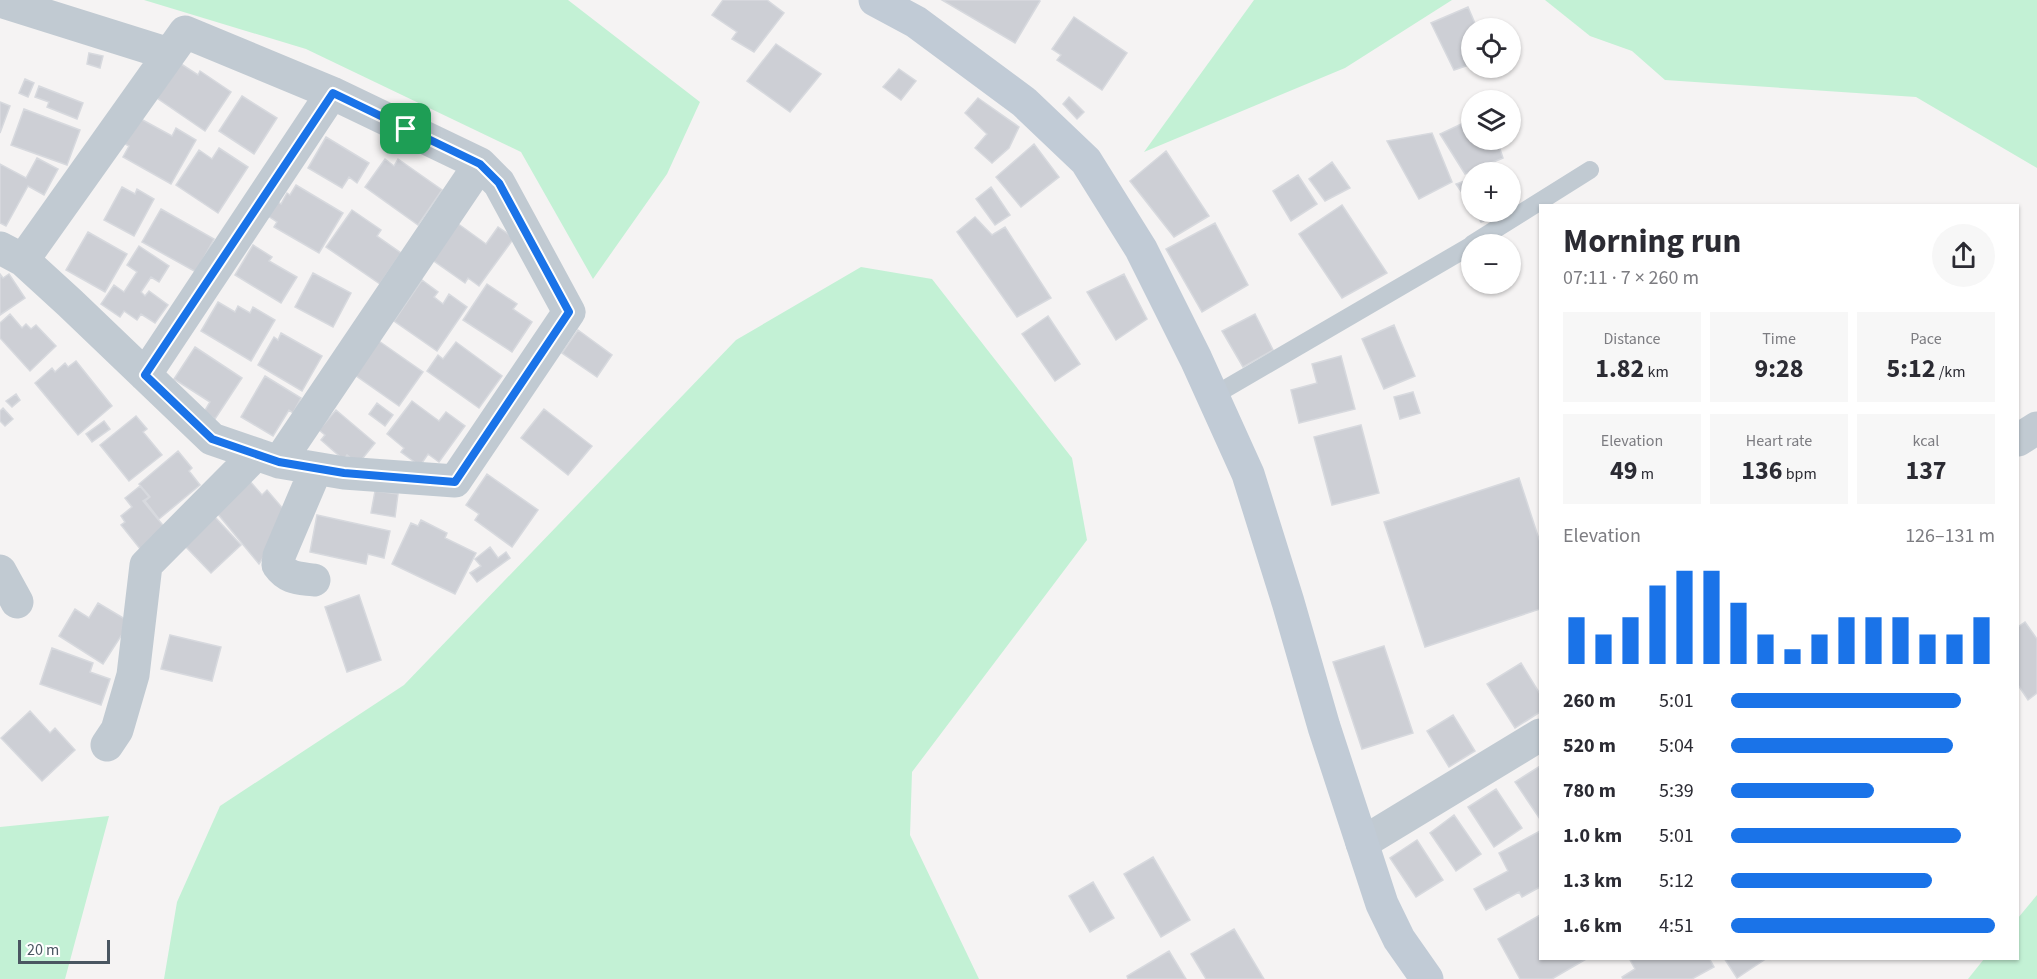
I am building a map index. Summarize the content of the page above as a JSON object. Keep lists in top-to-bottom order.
{
  "scale_bar": "20 m",
  "page": {
    "map_buttons": ["+", "−"],
    "heading": ["Morning run", "07:11 · 7 × 260 m"],
    "stats": [
      ["Distance", "1.82 km"],
      ["Time", "9:28"],
      ["Pace", "5:12 /km"],
      ["Elevation", "49 m"],
      ["Heart rate", "136 bpm"],
      ["kcal", "137"]
    ],
    "chart": ["Elevation", "126–131 m"],
    "list": [
      {
        "name": "260 m",
        "note": "5:01"
      },
      {
        "name": "520 m",
        "note": "5:04"
      },
      {
        "name": "780 m",
        "note": "5:39"
      },
      {
        "name": "1.0 km",
        "note": "5:01"
      },
      {
        "name": "1.3 km",
        "note": "5:12"
      },
      {
        "name": "1.6 km",
        "note": "4:51"
      }
    ],
    "scale": "20 m"
  }
}
